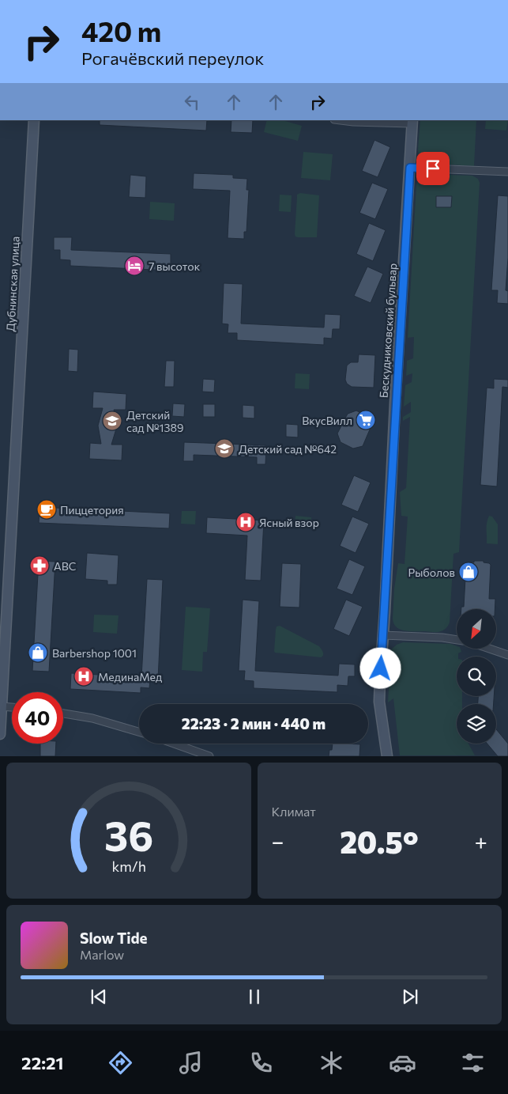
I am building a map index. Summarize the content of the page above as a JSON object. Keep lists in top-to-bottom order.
{
  "streets": {
    "street": ["Дубнинская улица", "Бескудниковский бульвар"]
  },
  "places": {
    "hotel": ["7 высоток"],
    "supermarket": ["ВкусВилл"],
    "school or university": ["Детский сад №1389", "Детский сад №642"],
    "cafe": ["Пиццетория"],
    "hospital": ["Ясный взор", "МединаМед"],
    "pharmacy": ["ABC"],
    "shop": ["Рыболов", "Barbershop 1001"]
  },
  "north": "bottom left",
  "page": {
    "turn": ["420 m", "Рогачёвский переулок"],
    "limit": "40",
    "trip": "22:23 · 2 мин · 440 m",
    "tile": "Климат",
    "heat": ["−", "20.5°", "+"],
    "song": ["Slow Tide", "Marlow"],
    "tabs": "22:21",
    "gauge": ["36", "km/h"]
  }
}
